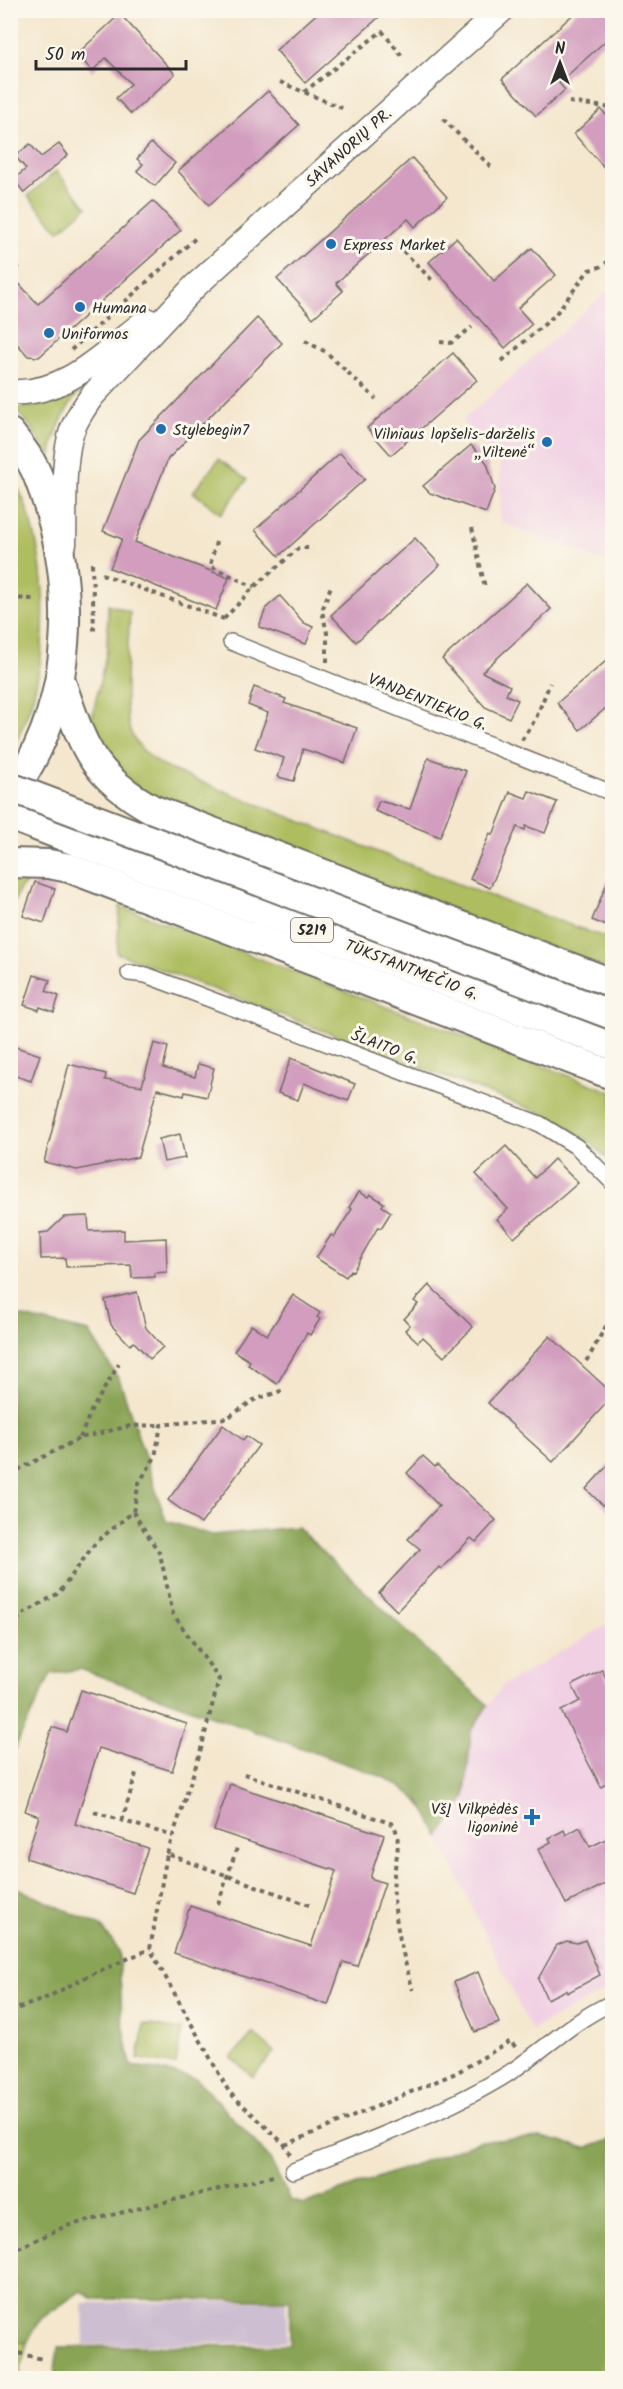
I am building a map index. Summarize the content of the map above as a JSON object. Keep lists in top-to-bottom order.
{
  "streets": {
    "highway": ["5219", "TŪKSTANTMEČIO G."],
    "main road": ["SAVANORIŲ PR."],
    "street": ["VANDENTIEKIO G.", "ŠLAITO G."]
  },
  "places": {
    "other": [
      "Express Market",
      "Humana",
      "Uniformos",
      "Stylebegin7",
      "Vilniaus lopšelis-darželis „Viltenė“"
    ],
    "health": ["VšĮ Vilkpėdės ligoninė"]
  },
  "scale_bar": "50 m",
  "north": "top"
}
